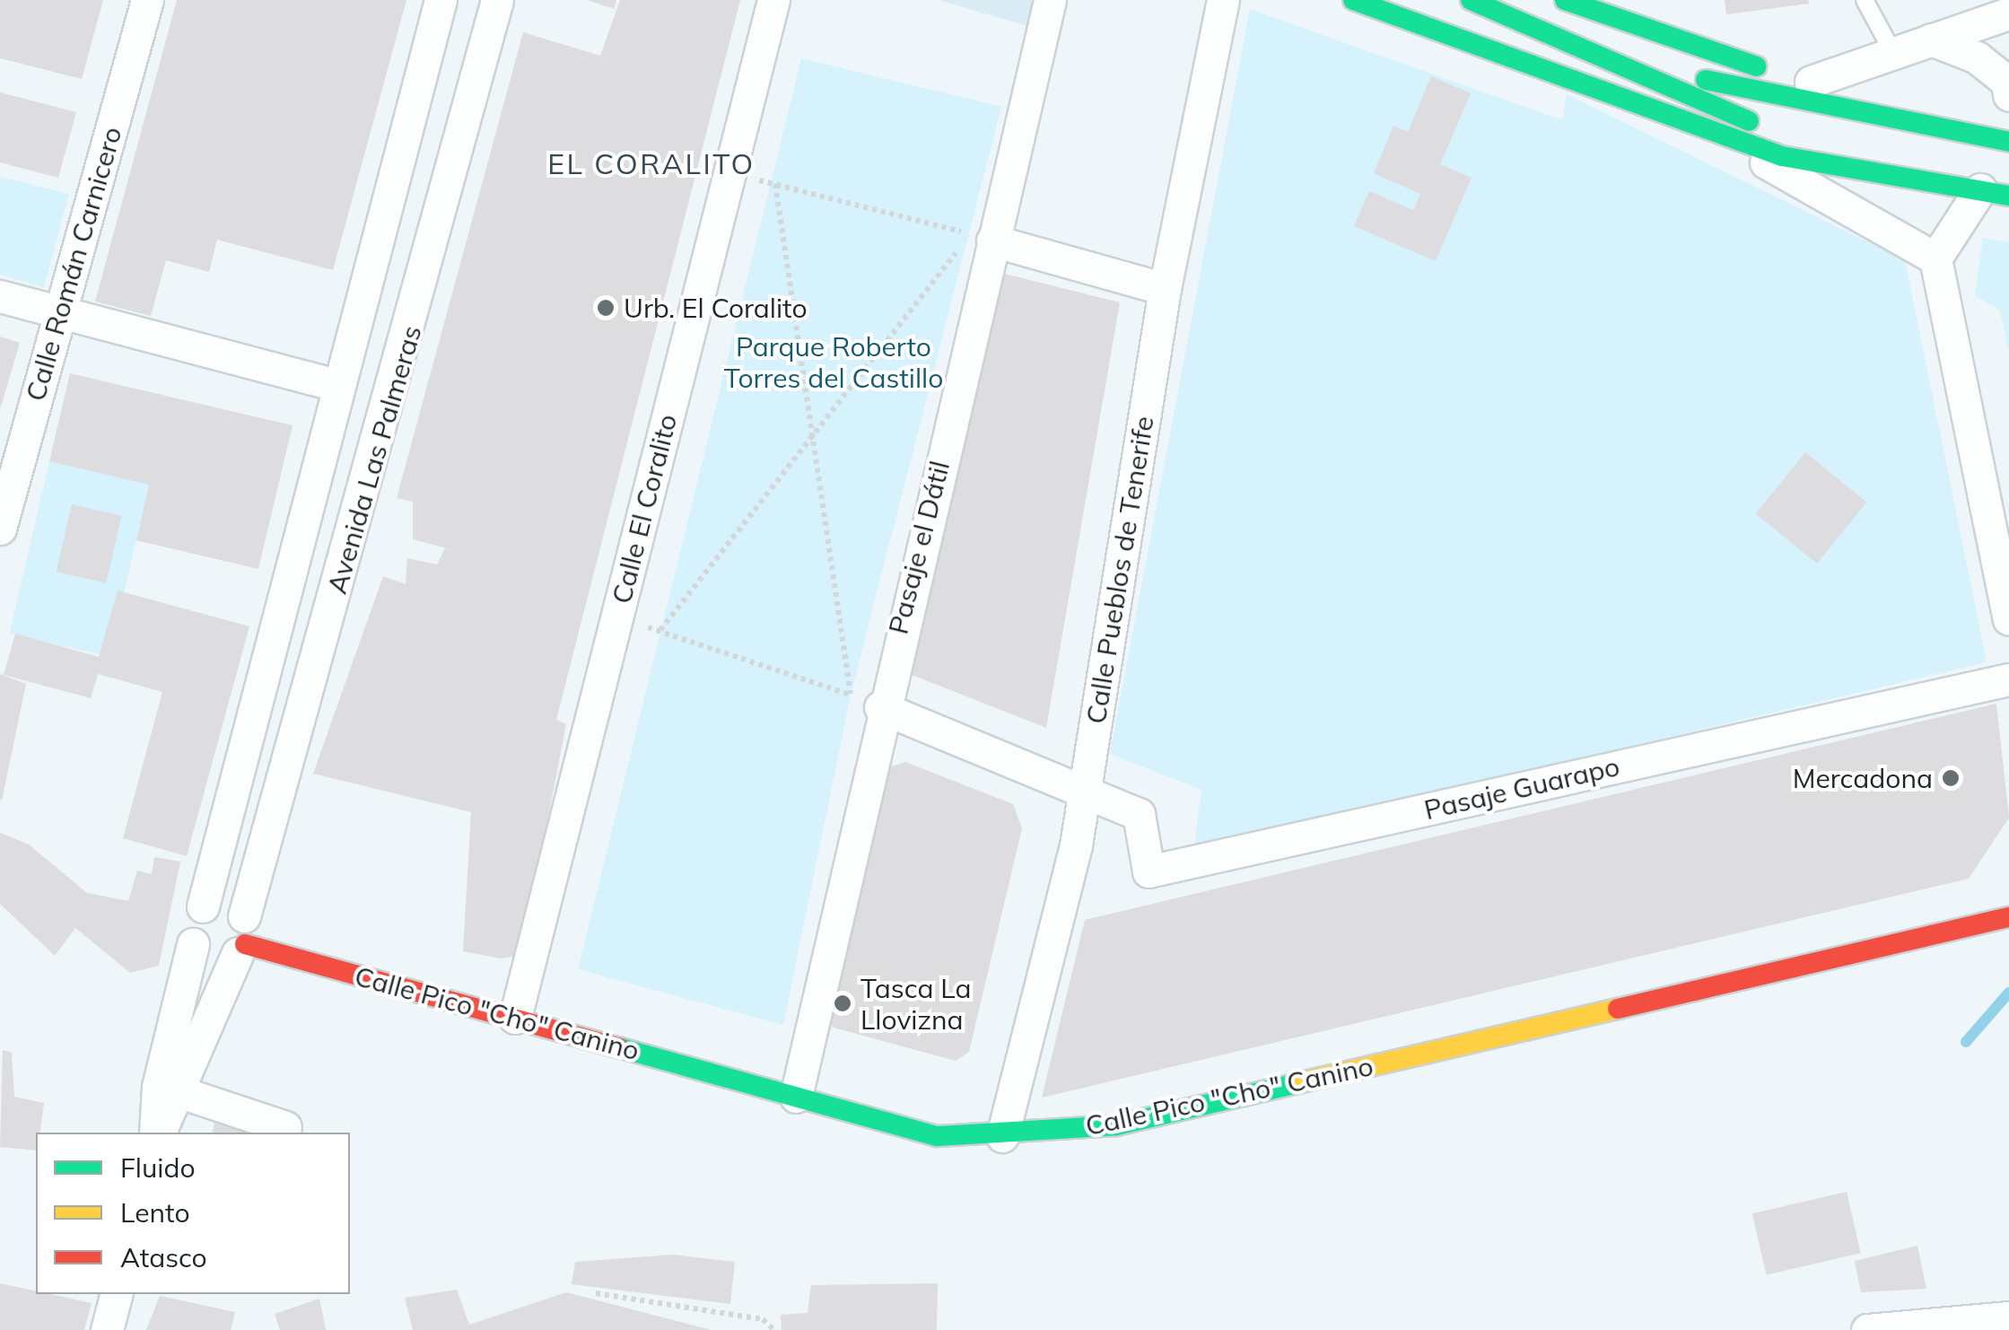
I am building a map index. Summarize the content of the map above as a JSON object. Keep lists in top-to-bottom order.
{
  "streets": {
    "main road": ["Calle Pico \"Cho\" Canino"],
    "street": [
      "Calle Román Carnicero",
      "Avenida Las Palmeras",
      "Calle El Coralito",
      "Pasaje el Dátil",
      "Calle Pueblos de Tenerife",
      "Pasaje Guarapo"
    ]
  },
  "crossings": [
    ["Avenida Las Palmeras", "Calle Pico \"Cho\" Canino"],
    ["Calle El Coralito", "Calle Pico \"Cho\" Canino"],
    ["Pasaje el Dátil", "Calle Pico \"Cho\" Canino"],
    ["Calle Pueblos de Tenerife", "Pasaje Guarapo"],
    ["Calle Pueblos de Tenerife", "Calle Pico \"Cho\" Canino"]
  ],
  "districts": ["EL CORALITO"],
  "parks": ["Parque Roberto Torres del Castillo"],
  "places": ["Urb. El Coralito", "Mercadona", "Tasca La Llovizna"],
  "legend": ["Fluido", "Lento", "Atasco"]
}
